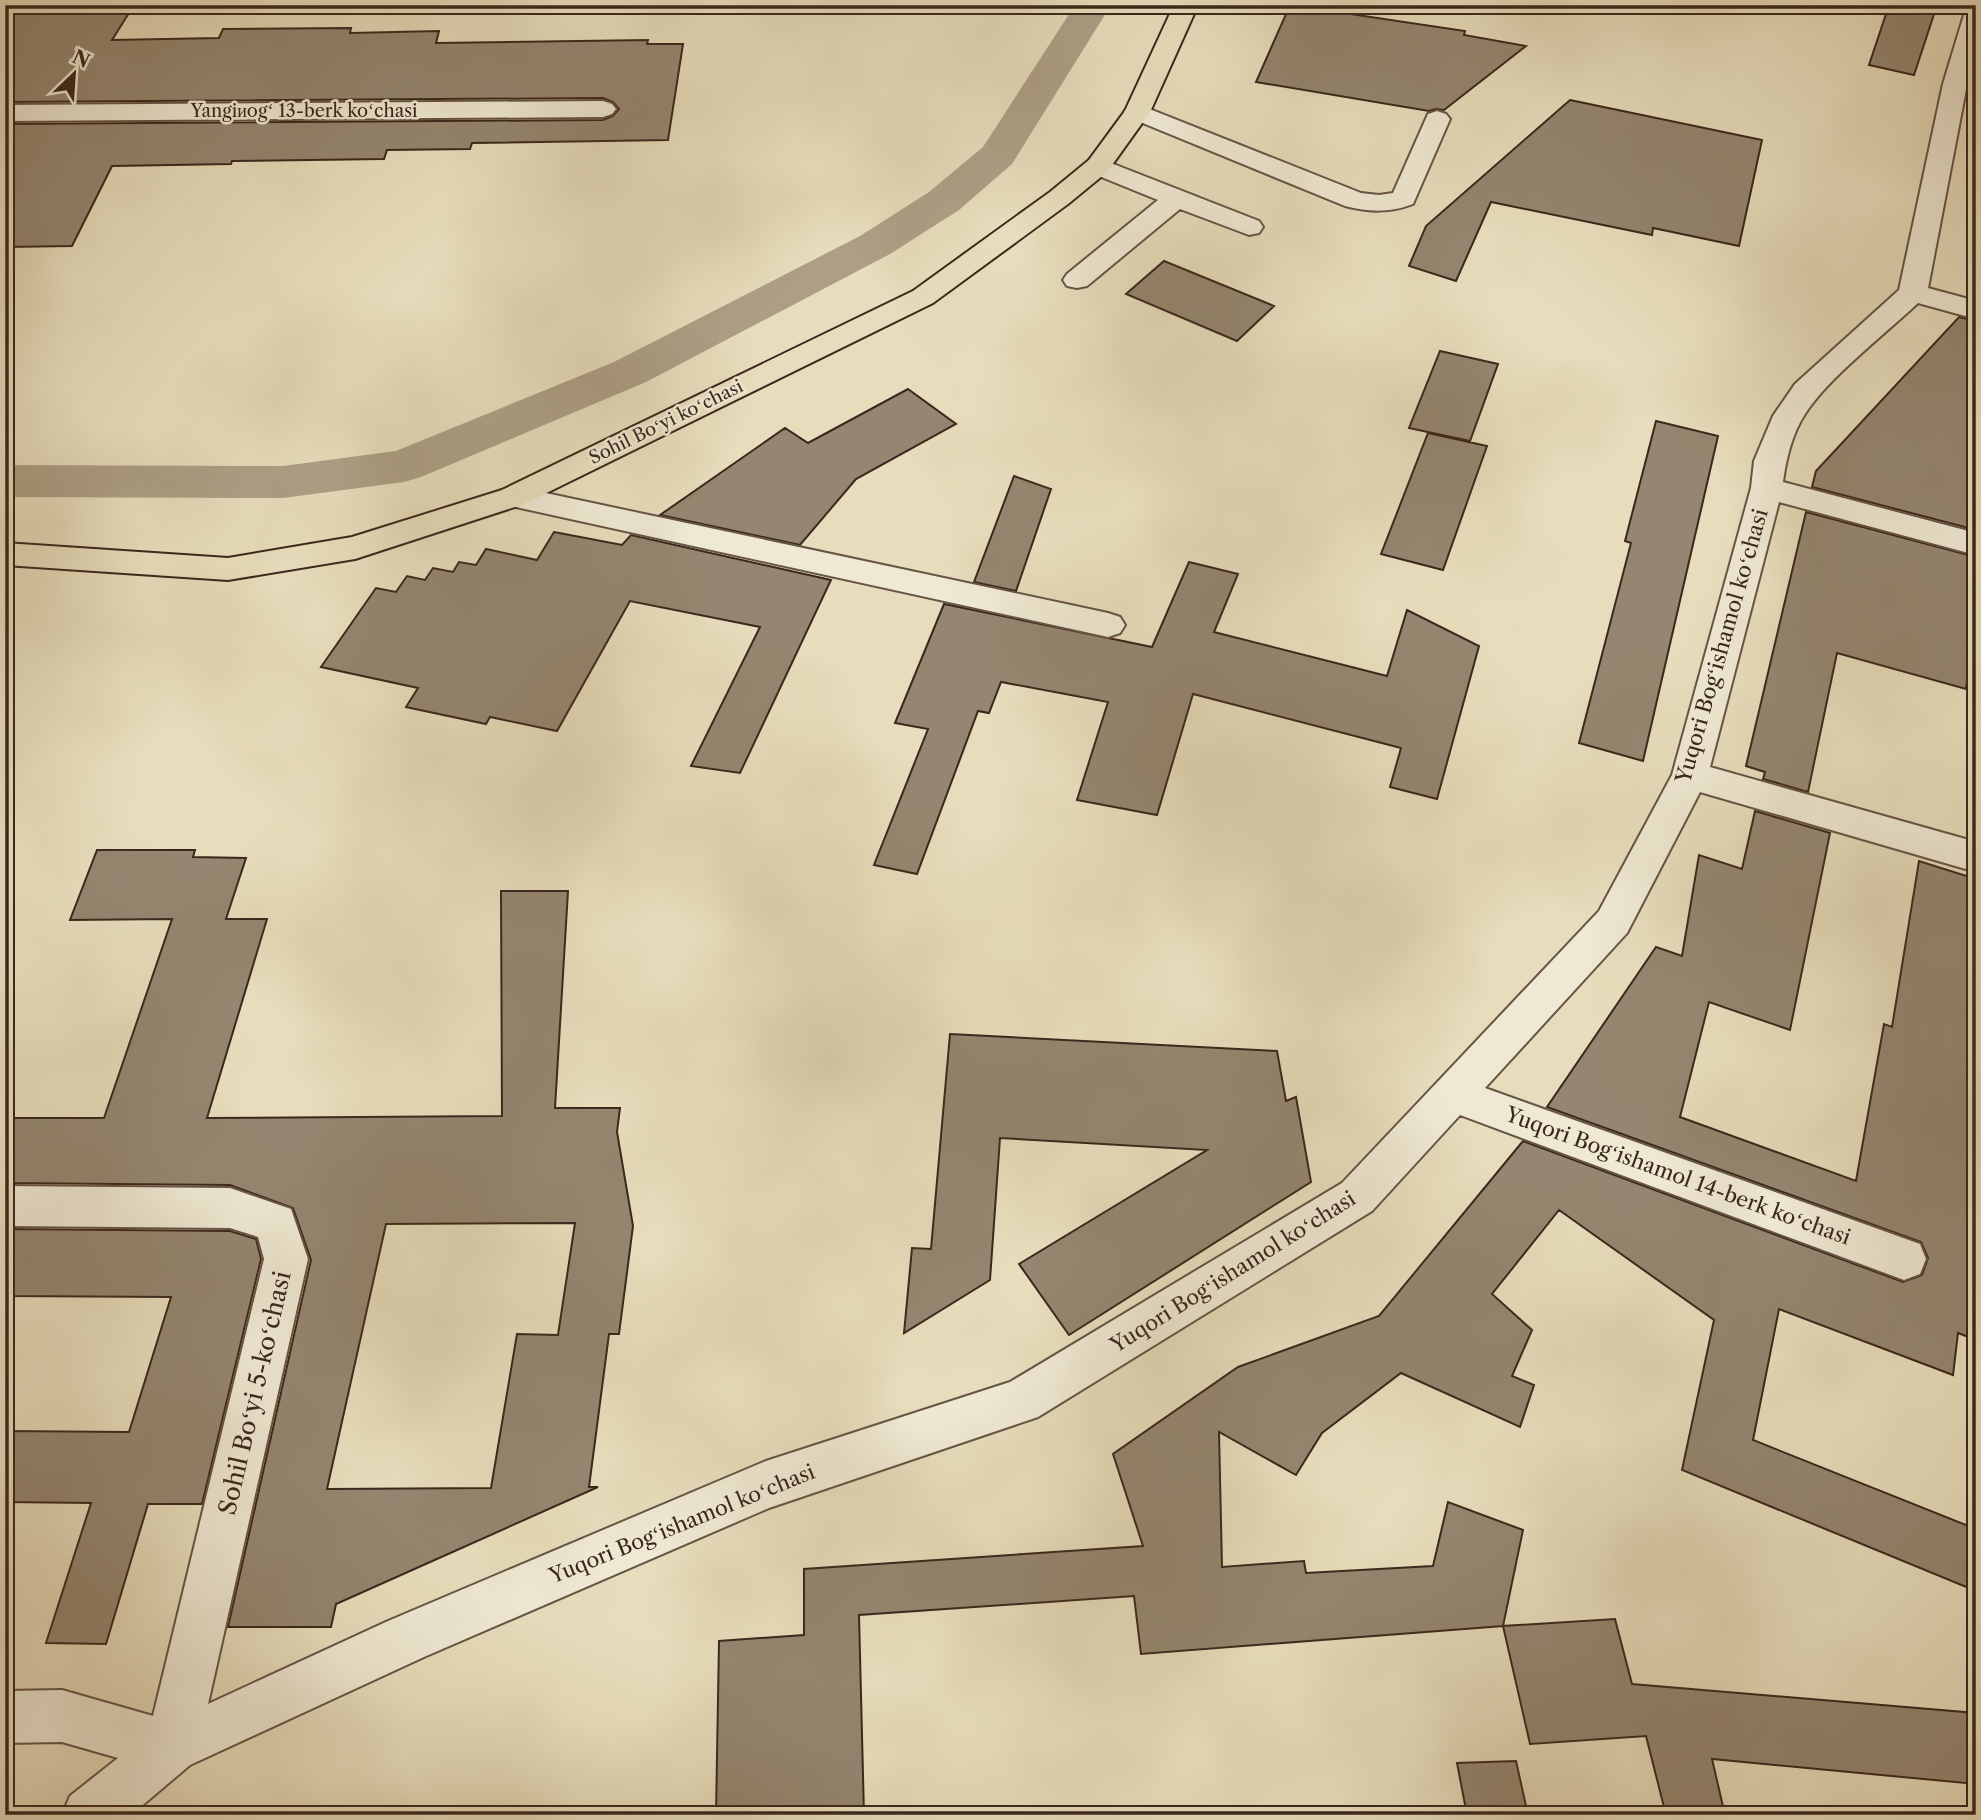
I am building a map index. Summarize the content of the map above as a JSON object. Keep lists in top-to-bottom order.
{
  "streets": {
    "main road": ["Sohil Boʻyi koʻchasi"],
    "street": [
      "Yangiиogʻ 13-berk koʻchasi",
      "Yuqori Bogʻishamol koʻchasi",
      "Yuqori Bogʻishamol 14-berk koʻchasi",
      "Sohil Boʻyi 5-koʻchasi"
    ]
  },
  "crossings": [
    ["Yuqori Bogʻishamol koʻchasi", "Yuqori Bogʻishamol 14-berk koʻchasi"],
    ["Yuqori Bogʻishamol koʻchasi", "Sohil Boʻyi 5-koʻchasi"]
  ],
  "north": "top right"
}
